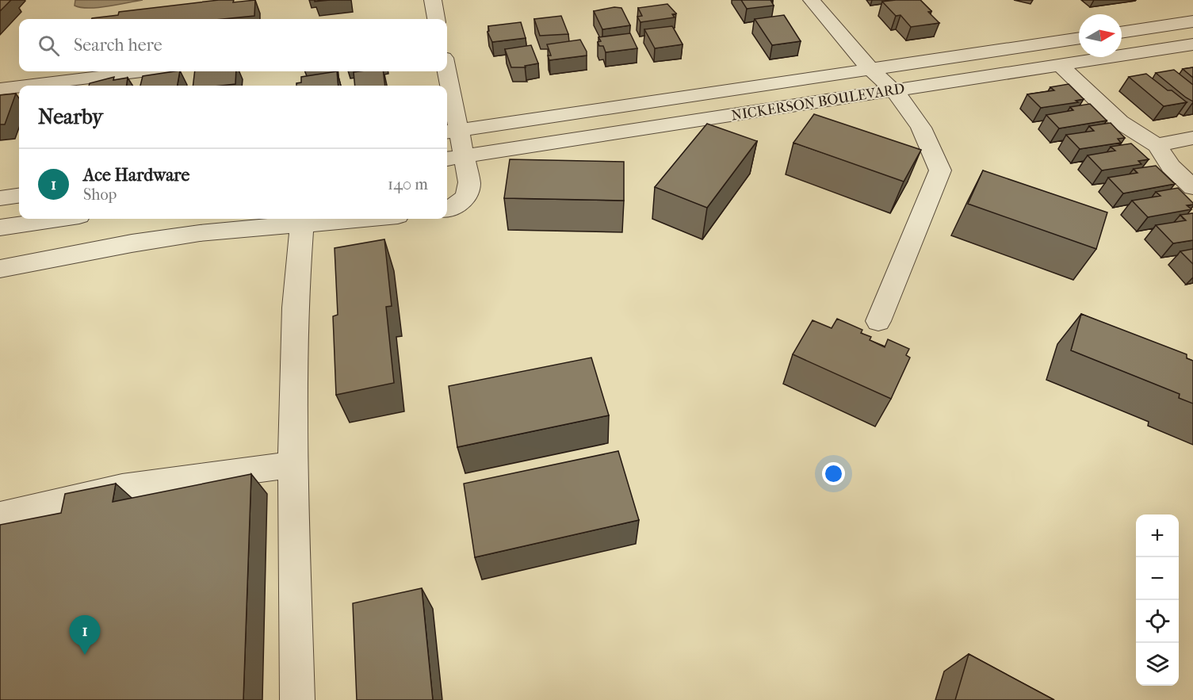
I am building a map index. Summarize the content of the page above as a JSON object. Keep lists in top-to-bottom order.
{
  "streets": {
    "street": ["NICKERSON BOULEVARD"]
  },
  "north": "right",
  "page": {
    "search": "Search here",
    "heading": "Nearby",
    "list": [
      {
        "mark": "1",
        "name": "Ace Hardware",
        "note": "Shop",
        "value": "140 m"
      }
    ],
    "map_buttons": ["+", "−"],
    "pins": "1"
  }
}
